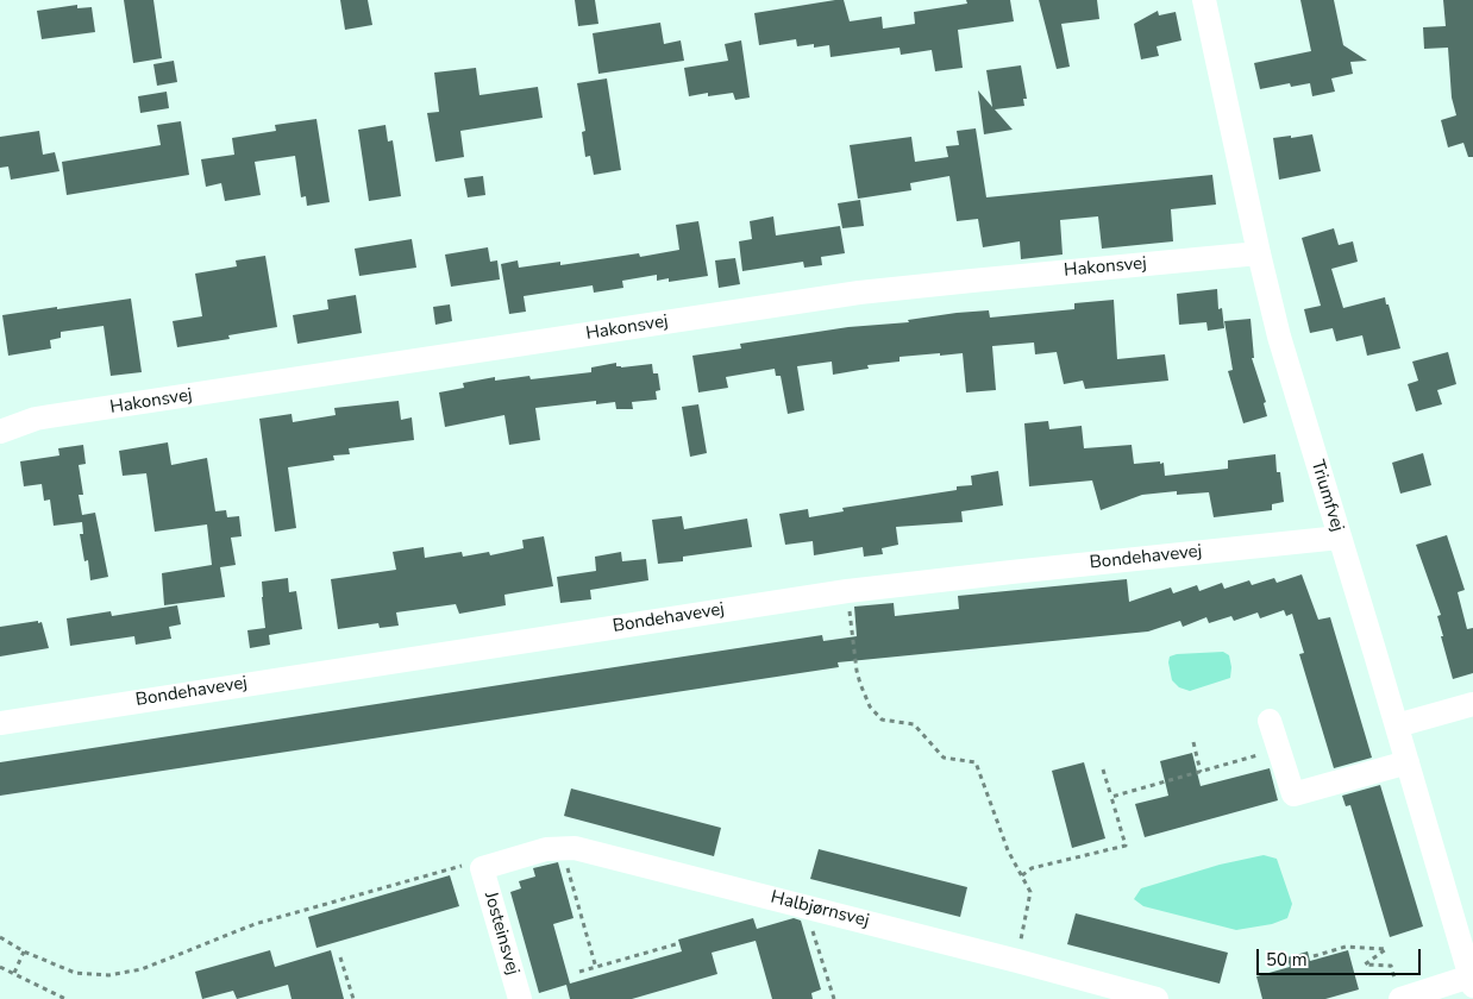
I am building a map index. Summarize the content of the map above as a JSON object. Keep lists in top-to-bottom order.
{
  "streets": {
    "street": [
      "Hakonsvej",
      "Triumfvej",
      "Bondehavevej",
      "Halbjørnsvej",
      "Josteinsvej"
    ]
  },
  "crossings": [
    ["Hakonsvej", "Triumfvej"],
    ["Triumfvej", "Bondehavevej"],
    ["Halbjørnsvej", "Josteinsvej"]
  ],
  "scale_bar": "50 m"
}
